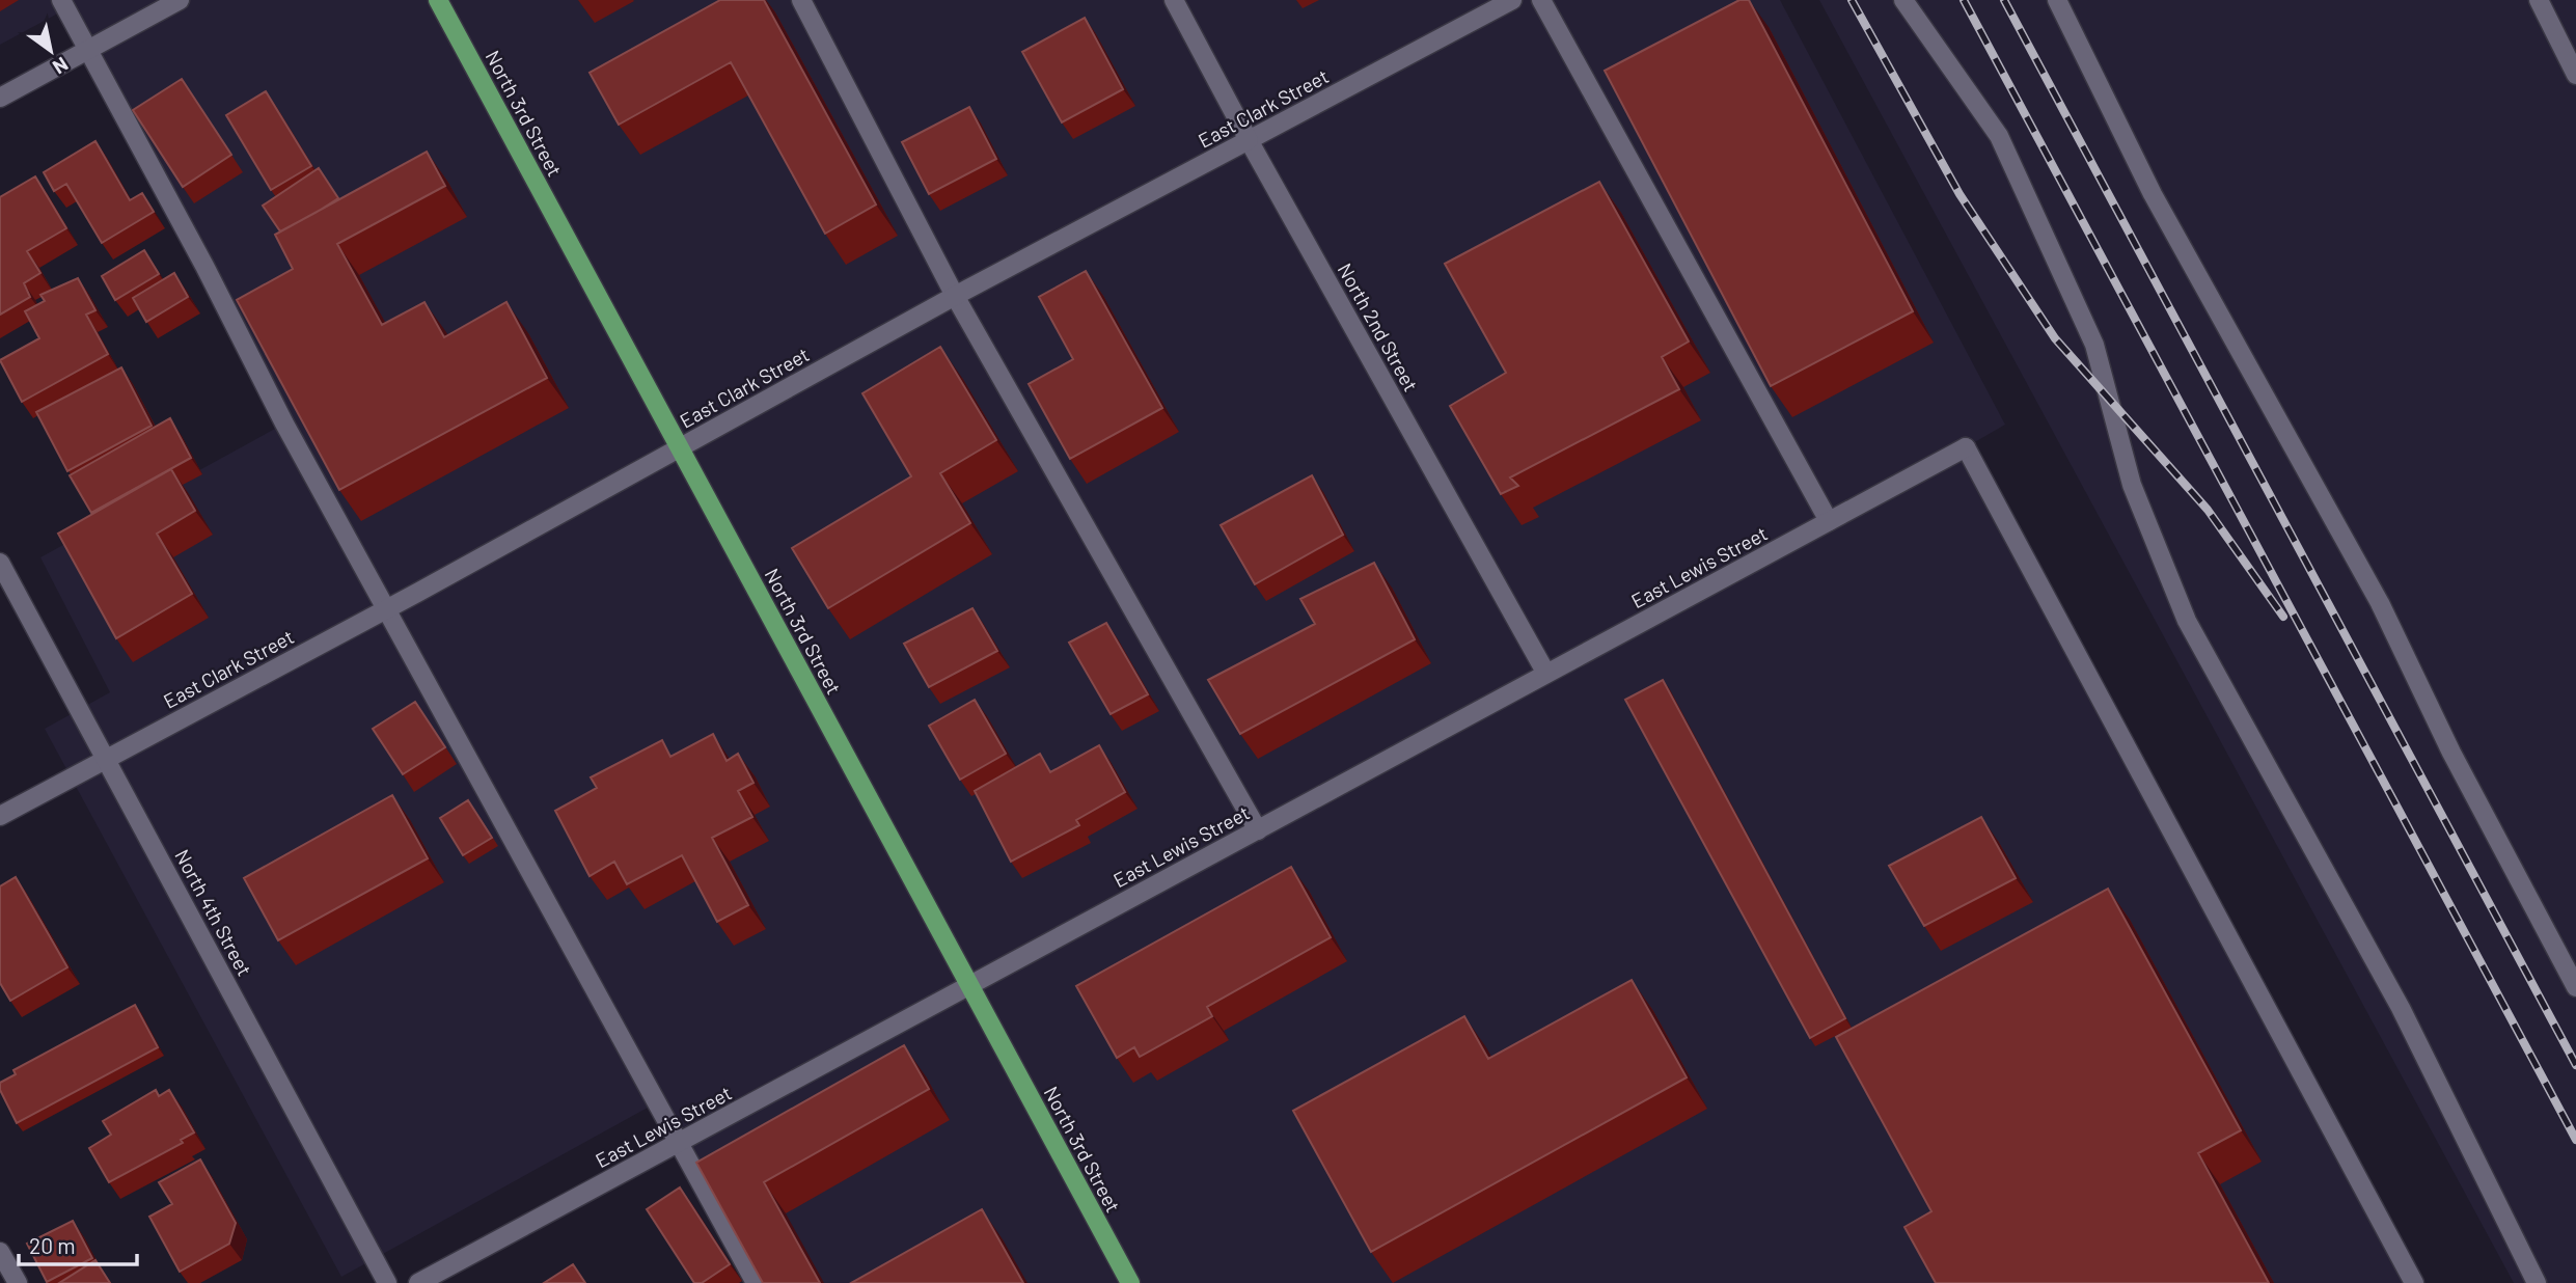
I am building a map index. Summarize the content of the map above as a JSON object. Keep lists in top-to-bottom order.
{
  "streets": {
    "main road": ["North 3rd Street"],
    "street": [
      "East Clark Street",
      "North 2nd Street",
      "East Lewis Street",
      "North 4th Street"
    ]
  },
  "crossings": [
    ["East Clark Street", "North 3rd Street"],
    ["East Clark Street", "North 2nd Street"],
    ["East Clark Street", "North 4th Street"],
    ["North 3rd Street", "East Lewis Street"],
    ["North 2nd Street", "East Lewis Street"]
  ],
  "scale_bar": "20 m",
  "north": "bottom right"
}
